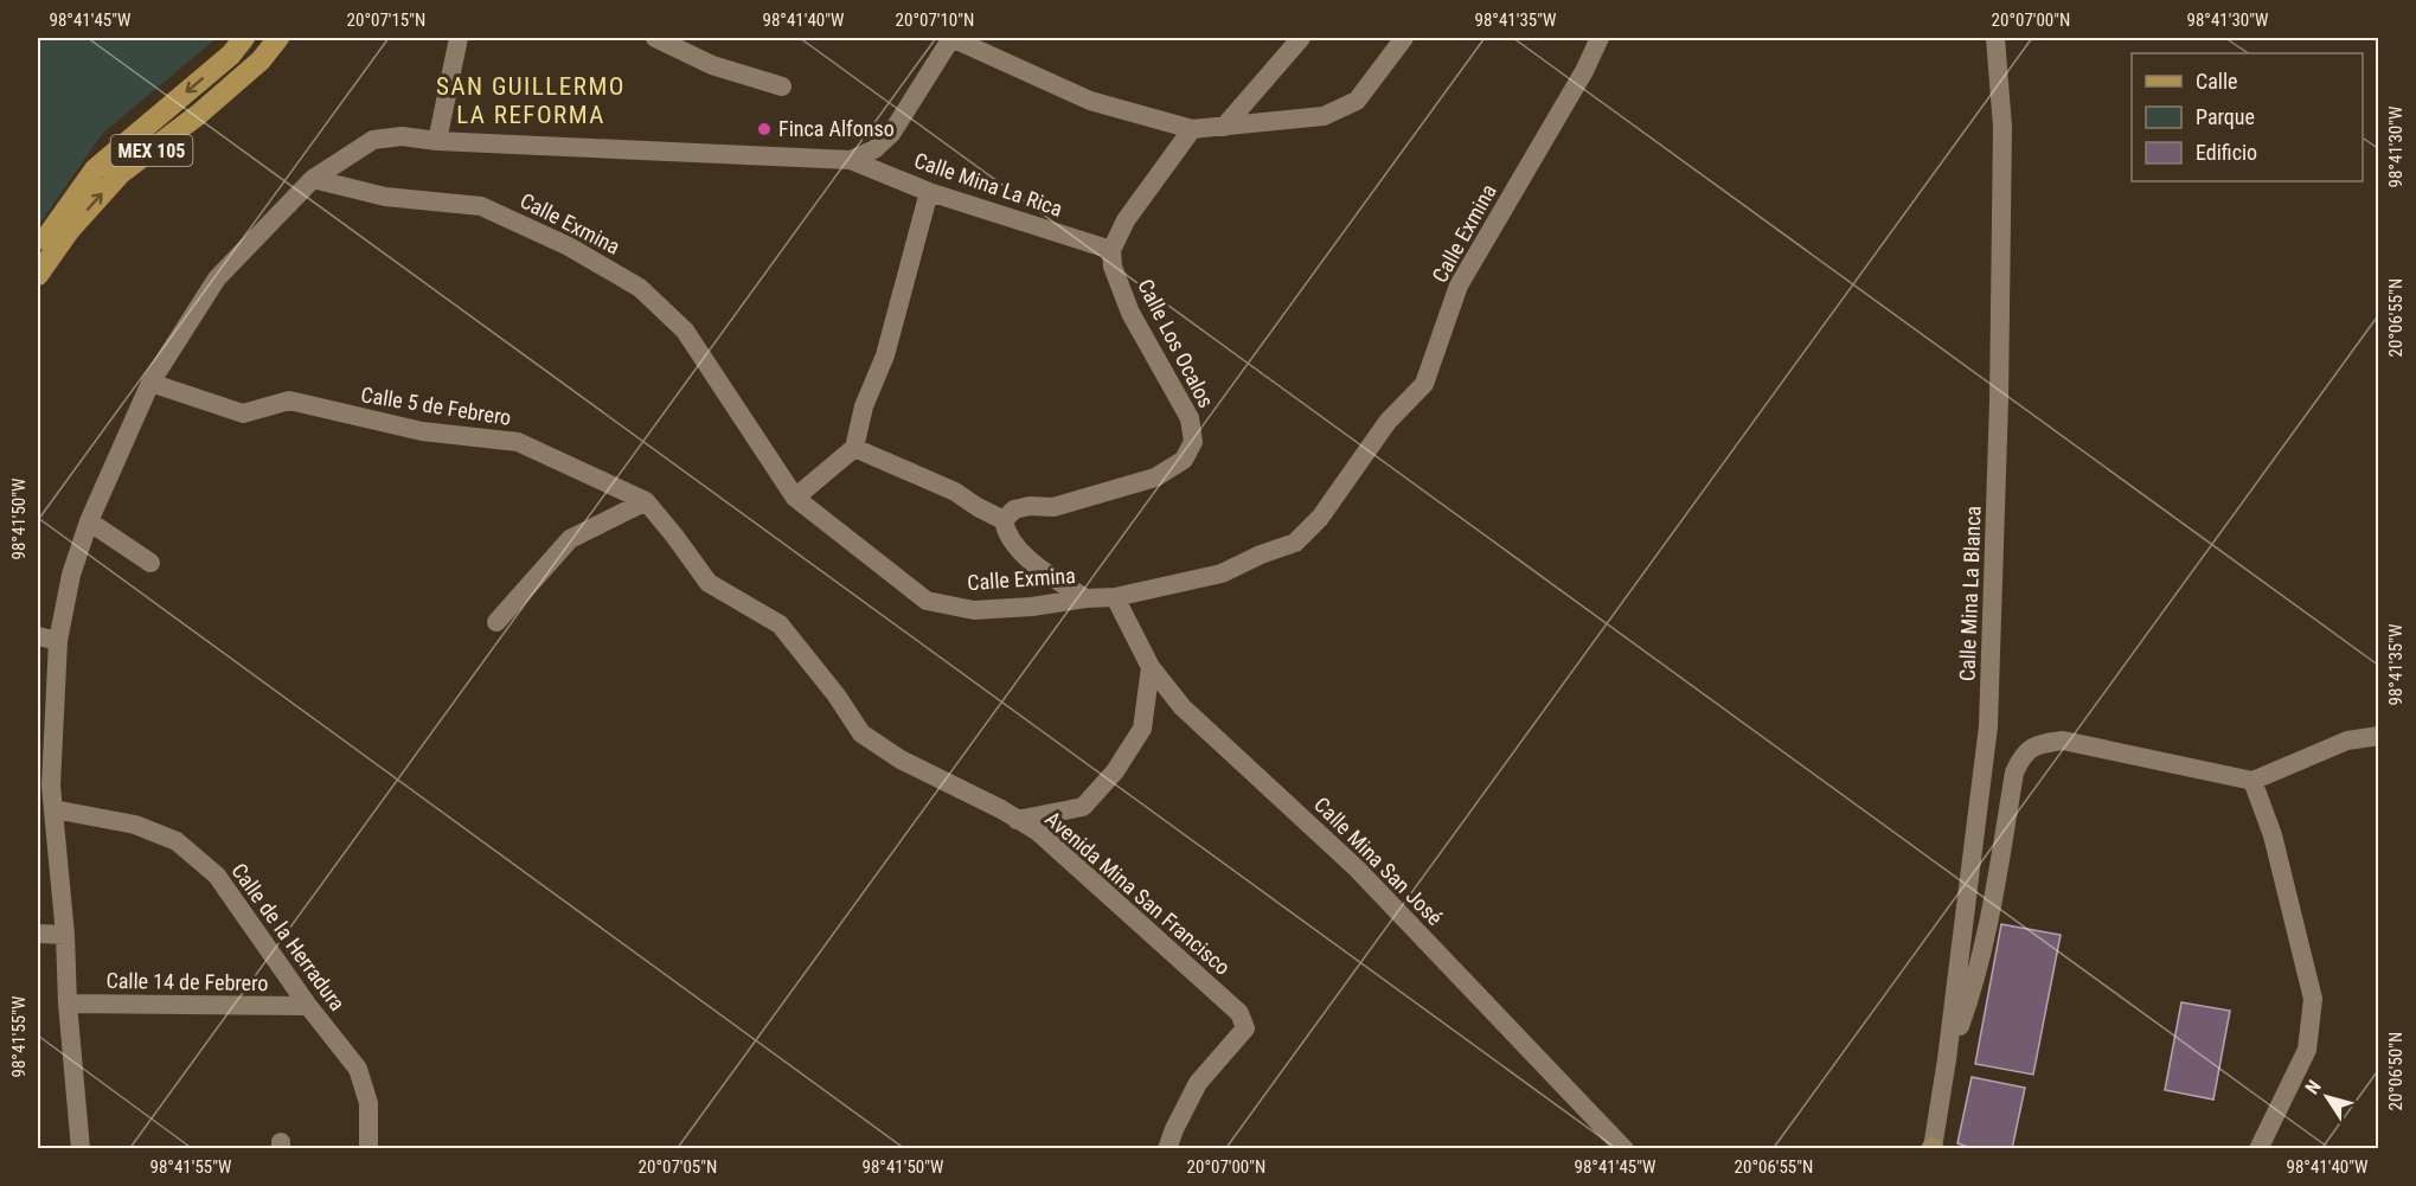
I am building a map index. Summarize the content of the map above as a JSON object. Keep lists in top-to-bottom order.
{
  "streets": {
    "main road": ["MEX 105"],
    "street": [
      "Calle Mina La Rica",
      "Calle Exmina",
      "Calle Los Ocalos",
      "Calle 5 de Febrero",
      "Calle Mina La Blanca",
      "Calle Mina San José",
      "Avenida Mina San Francisco",
      "Calle de la Herradura",
      "Calle 14 de Febrero"
    ]
  },
  "crossings": [
    ["Calle Mina La Rica", "Calle Los Ocalos"],
    ["Calle Exmina", "Calle Mina San José"],
    ["Calle 5 de Febrero", "Avenida Mina San Francisco"],
    ["Calle de la Herradura", "Calle 14 de Febrero"]
  ],
  "districts": ["SAN GUILLERMO LA REFORMA"],
  "places": ["Finca Alfonso"],
  "legend": ["Calle", "Parque", "Edificio"],
  "north": "top left",
  "coordinates": [
    "98°41'45\"W",
    "20°07'15\"N",
    "98°41'40\"W",
    "20°07'10\"N",
    "98°41'35\"W",
    "20°07'00\"N",
    "98°41'30\"W",
    "20°06'55\"N",
    "98°41'50\"W",
    "98°41'55\"W",
    "20°06'50\"N",
    "20°07'05\"N"
  ]
}
